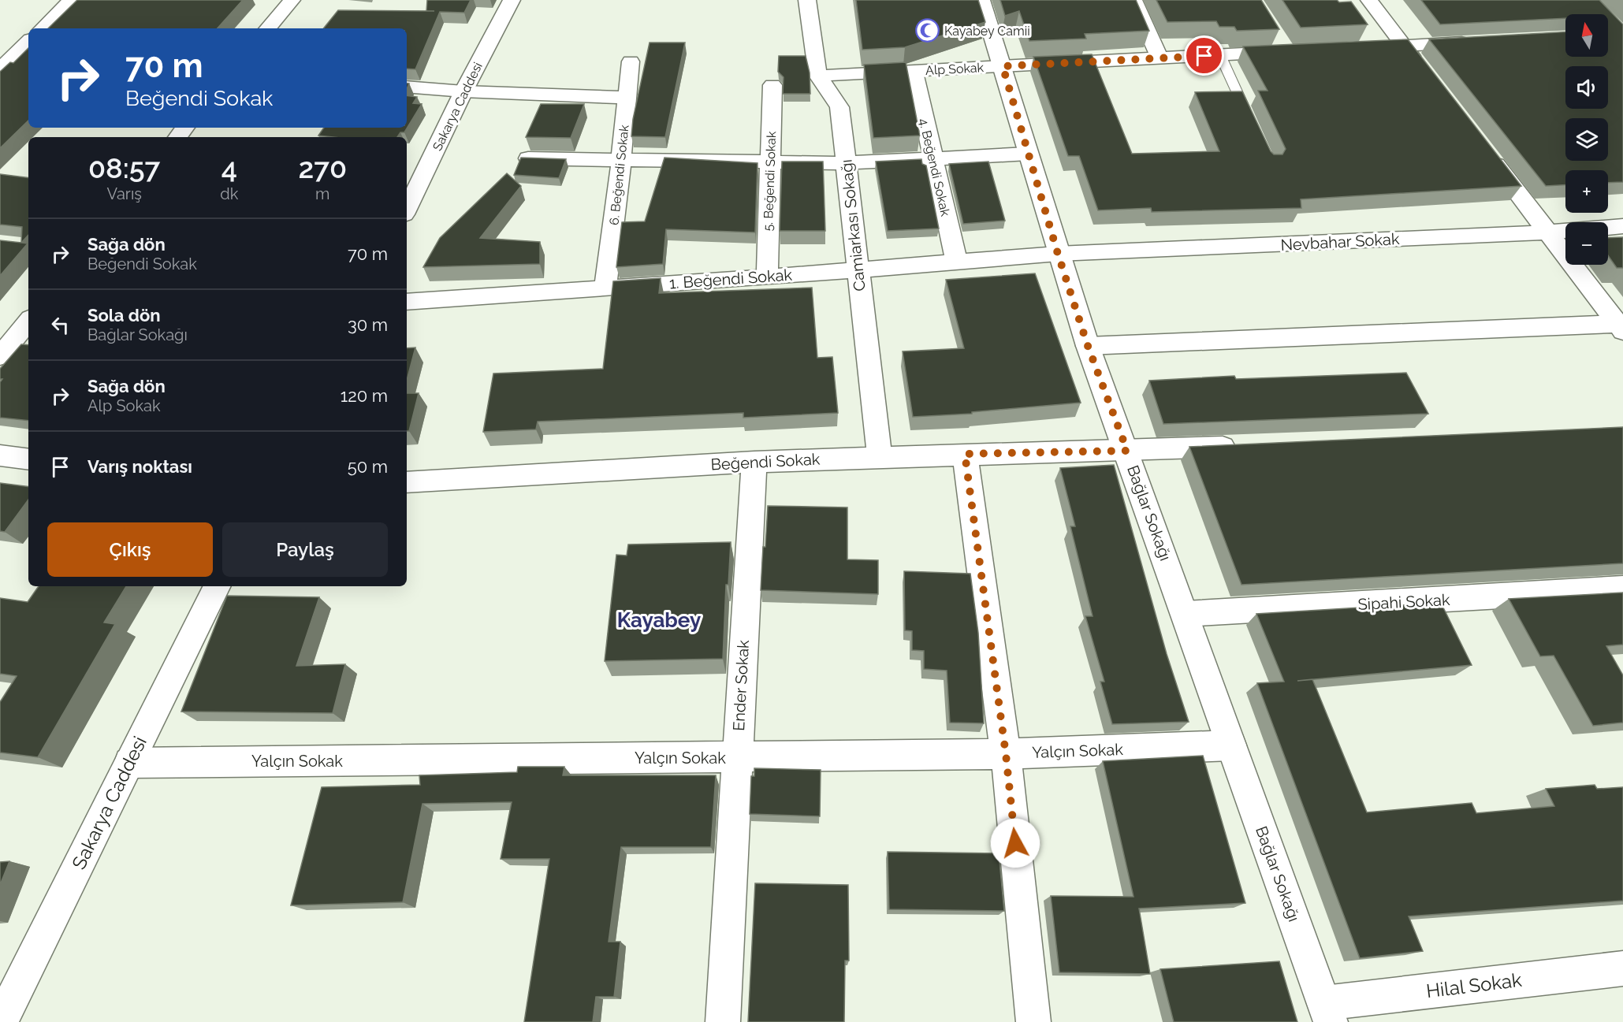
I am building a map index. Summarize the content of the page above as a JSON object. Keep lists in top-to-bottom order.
{
  "streets": {
    "street": [
      "Alp Sokak",
      "Sakarya Caddesi",
      "4. Beğendi Sokak",
      "6. Beğendi Sokak",
      "5. Beğendi Sokak",
      "Camiarkası Sokağı",
      "Nevbahar Sokak",
      "1. Beğendi Sokak",
      "Beğendi Sokak",
      "Bağlar Sokağı",
      "Sipahi Sokak",
      "Ender Sokak",
      "Yalçın Sokak",
      "Hilal Sokak"
    ]
  },
  "crossings": [
    ["Alp Sokak", "4. Beğendi Sokak"],
    ["Alp Sokak", "Camiarkası Sokağı"],
    ["Alp Sokak", "Bağlar Sokağı"],
    ["Sakarya Caddesi", "Yalçın Sokak"],
    ["4. Beğendi Sokak", "1. Beğendi Sokak"],
    ["6. Beğendi Sokak", "1. Beğendi Sokak"],
    ["5. Beğendi Sokak", "1. Beğendi Sokak"],
    ["Camiarkası Sokağı", "1. Beğendi Sokak"],
    ["Camiarkası Sokağı", "Beğendi Sokak"],
    ["Nevbahar Sokak", "1. Beğendi Sokak"],
    ["Nevbahar Sokak", "Bağlar Sokağı"],
    ["1. Beğendi Sokak", "Bağlar Sokağı"],
    ["Beğendi Sokak", "Bağlar Sokağı"],
    ["Beğendi Sokak", "Ender Sokak"],
    ["Bağlar Sokağı", "Sipahi Sokak"],
    ["Bağlar Sokağı", "Yalçın Sokak"],
    ["Bağlar Sokağı", "Hilal Sokak"],
    ["Ender Sokak", "Yalçın Sokak"]
  ],
  "districts": ["Kayabey"],
  "places": {
    "mosque": ["Kayabey Camii"]
  },
  "north": "top",
  "page": {
    "map_buttons": ["+", "−"],
    "turn": ["70 m", "Beğendi Sokak"],
    "eta": [
      "08:57",
      "Varış",
      "4",
      "dk",
      "270",
      "m"
    ],
    "list": [
      {
        "name": "Sağa dön",
        "note": "Beğendi Sokak",
        "value": "70 m"
      },
      {
        "name": "Sola dön",
        "note": "Bağlar Sokağı",
        "value": "30 m"
      },
      {
        "name": "Sağa dön",
        "note": "Alp Sokak",
        "value": "120 m"
      },
      {
        "name": "Varış noktası",
        "value": "50 m"
      }
    ],
    "buttons": ["Çıkış", "Paylaş"]
  }
}
